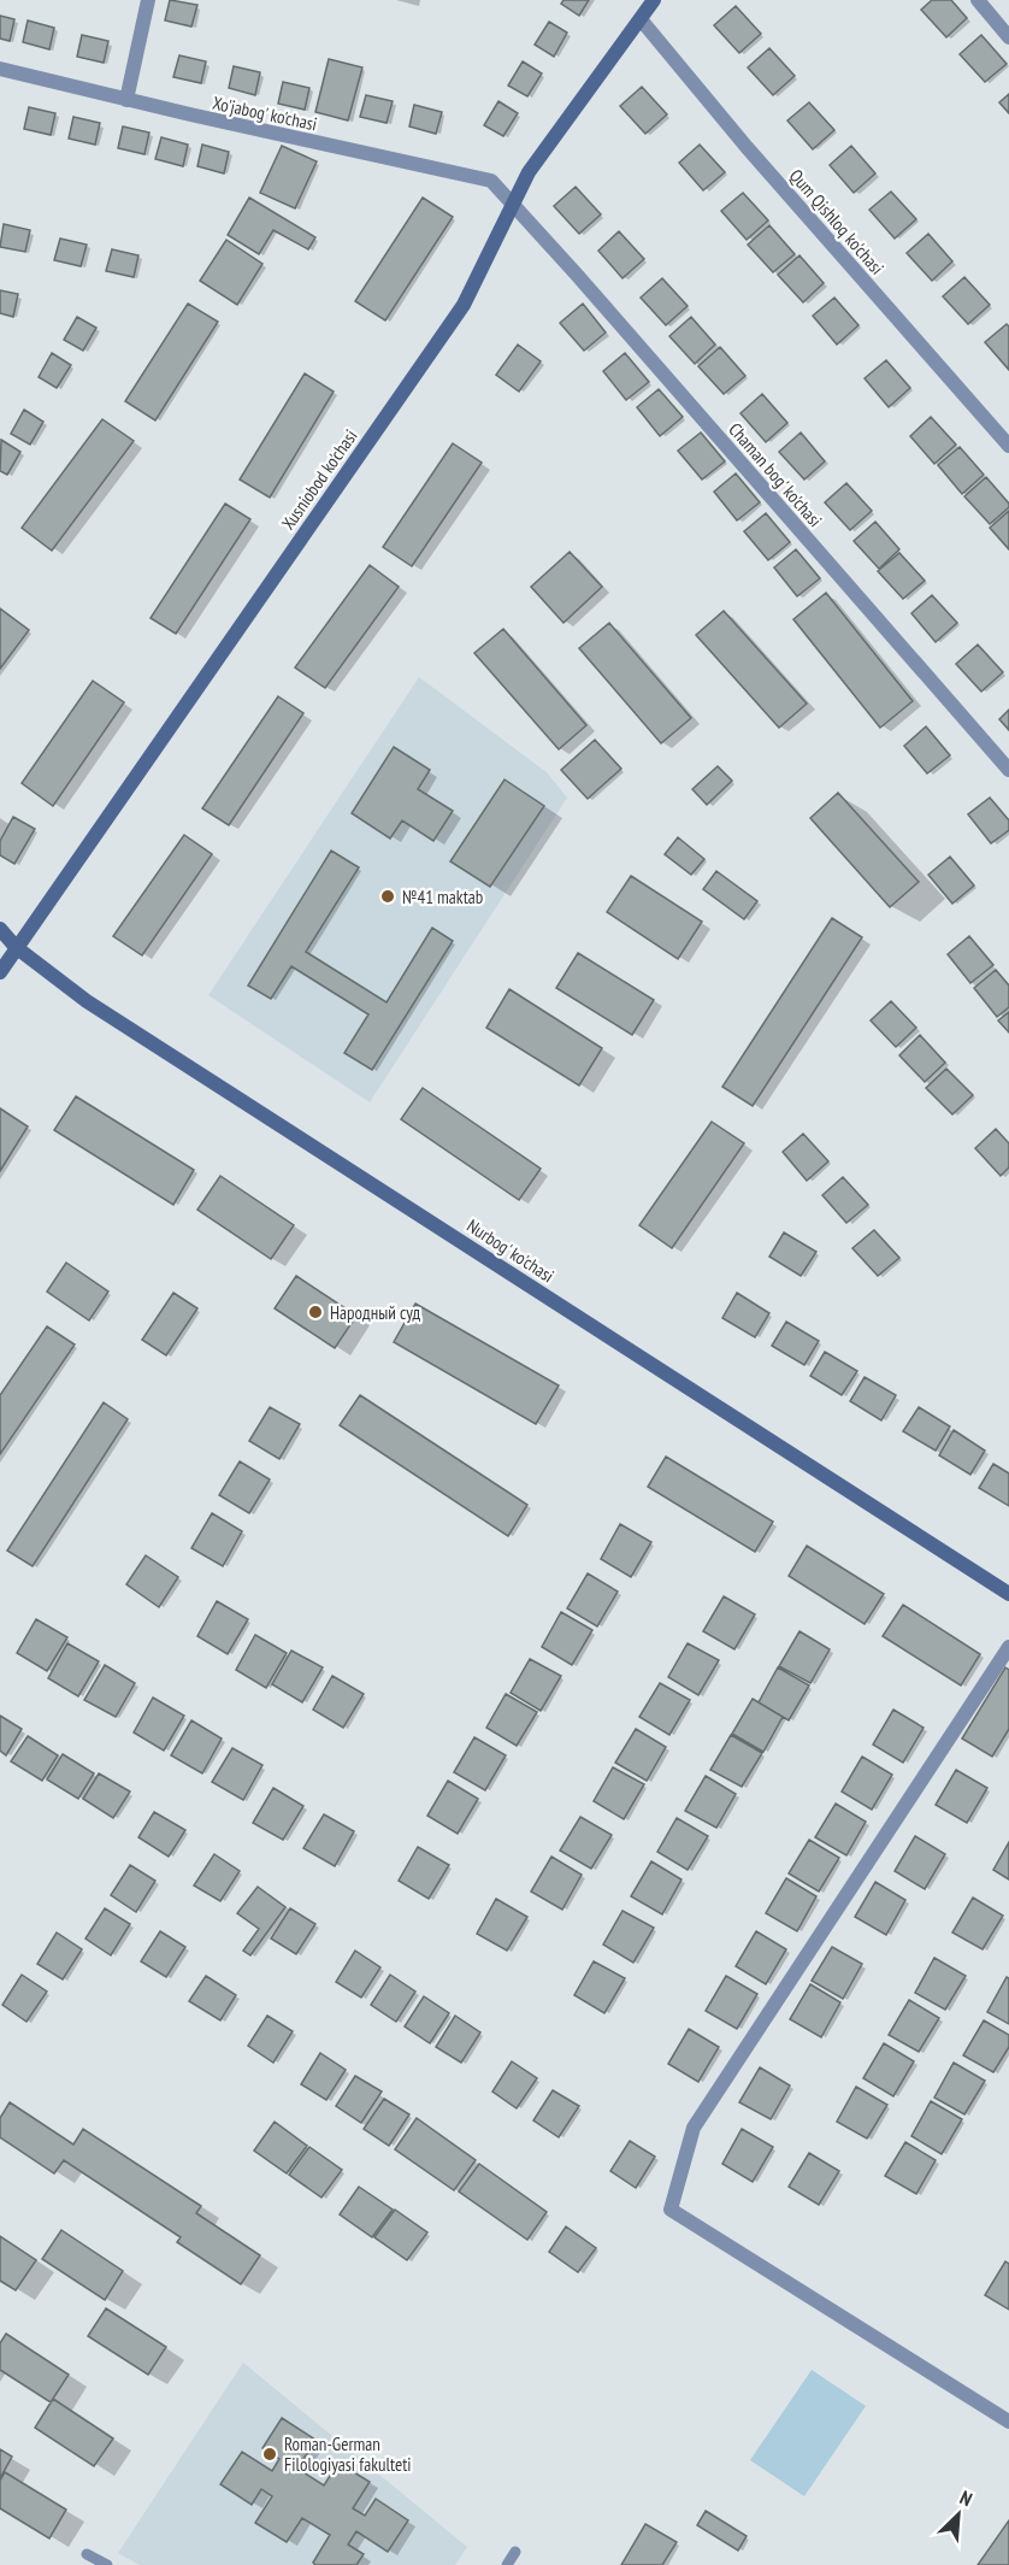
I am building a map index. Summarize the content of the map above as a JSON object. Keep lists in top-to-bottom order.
{
  "streets": {
    "street": [
      "Xo'jabog' ko'chasi",
      "Qum Qishloq ko'chasi",
      "Chaman bog' ko'chasi",
      "Xusniobod ko'chasi",
      "Nurbog' ko'chasi"
    ]
  },
  "crossings": [
    ["Xo'jabog' ko'chasi", "Chaman bog' ko'chasi"],
    ["Xo'jabog' ko'chasi", "Xusniobod ko'chasi"],
    ["Qum Qishloq ko'chasi", "Xusniobod ko'chasi"],
    ["Chaman bog' ko'chasi", "Xusniobod ko'chasi"],
    ["Xusniobod ko'chasi", "Nurbog' ko'chasi"]
  ],
  "places": ["№41 maktab", "Народный суд", "Roman-German Filologiyasi fakulteti"],
  "north": "top right"
}
